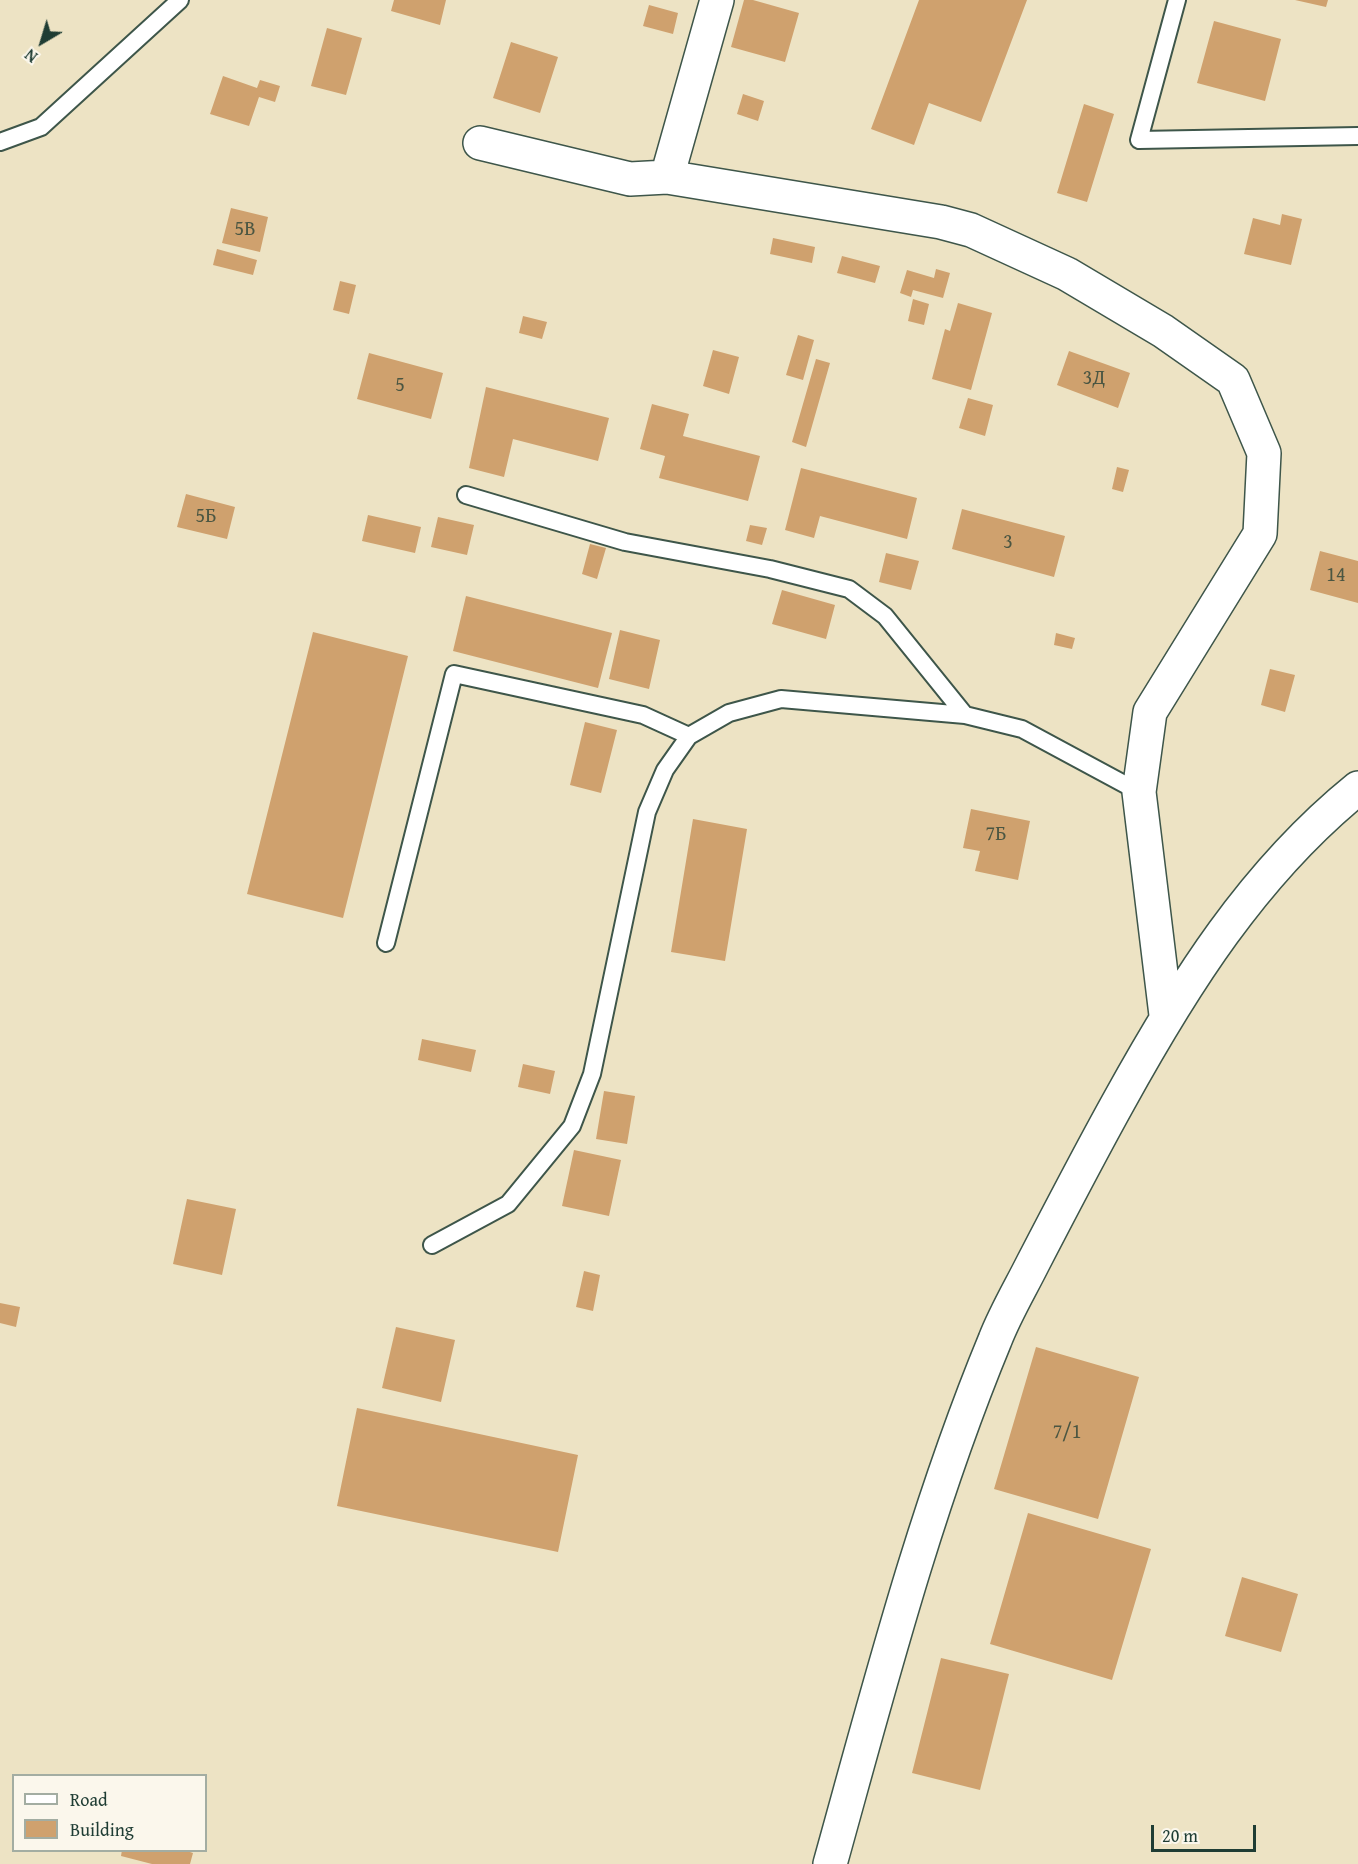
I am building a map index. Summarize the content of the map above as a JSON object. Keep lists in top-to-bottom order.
{
  "house_numbers": [
    "5В",
    "3Д",
    "5",
    "5Б",
    "3",
    "14",
    "7Б",
    "7/1"
  ],
  "legend": ["Road", "Building"],
  "scale_bar": "20 m",
  "north": "bottom left"
}
